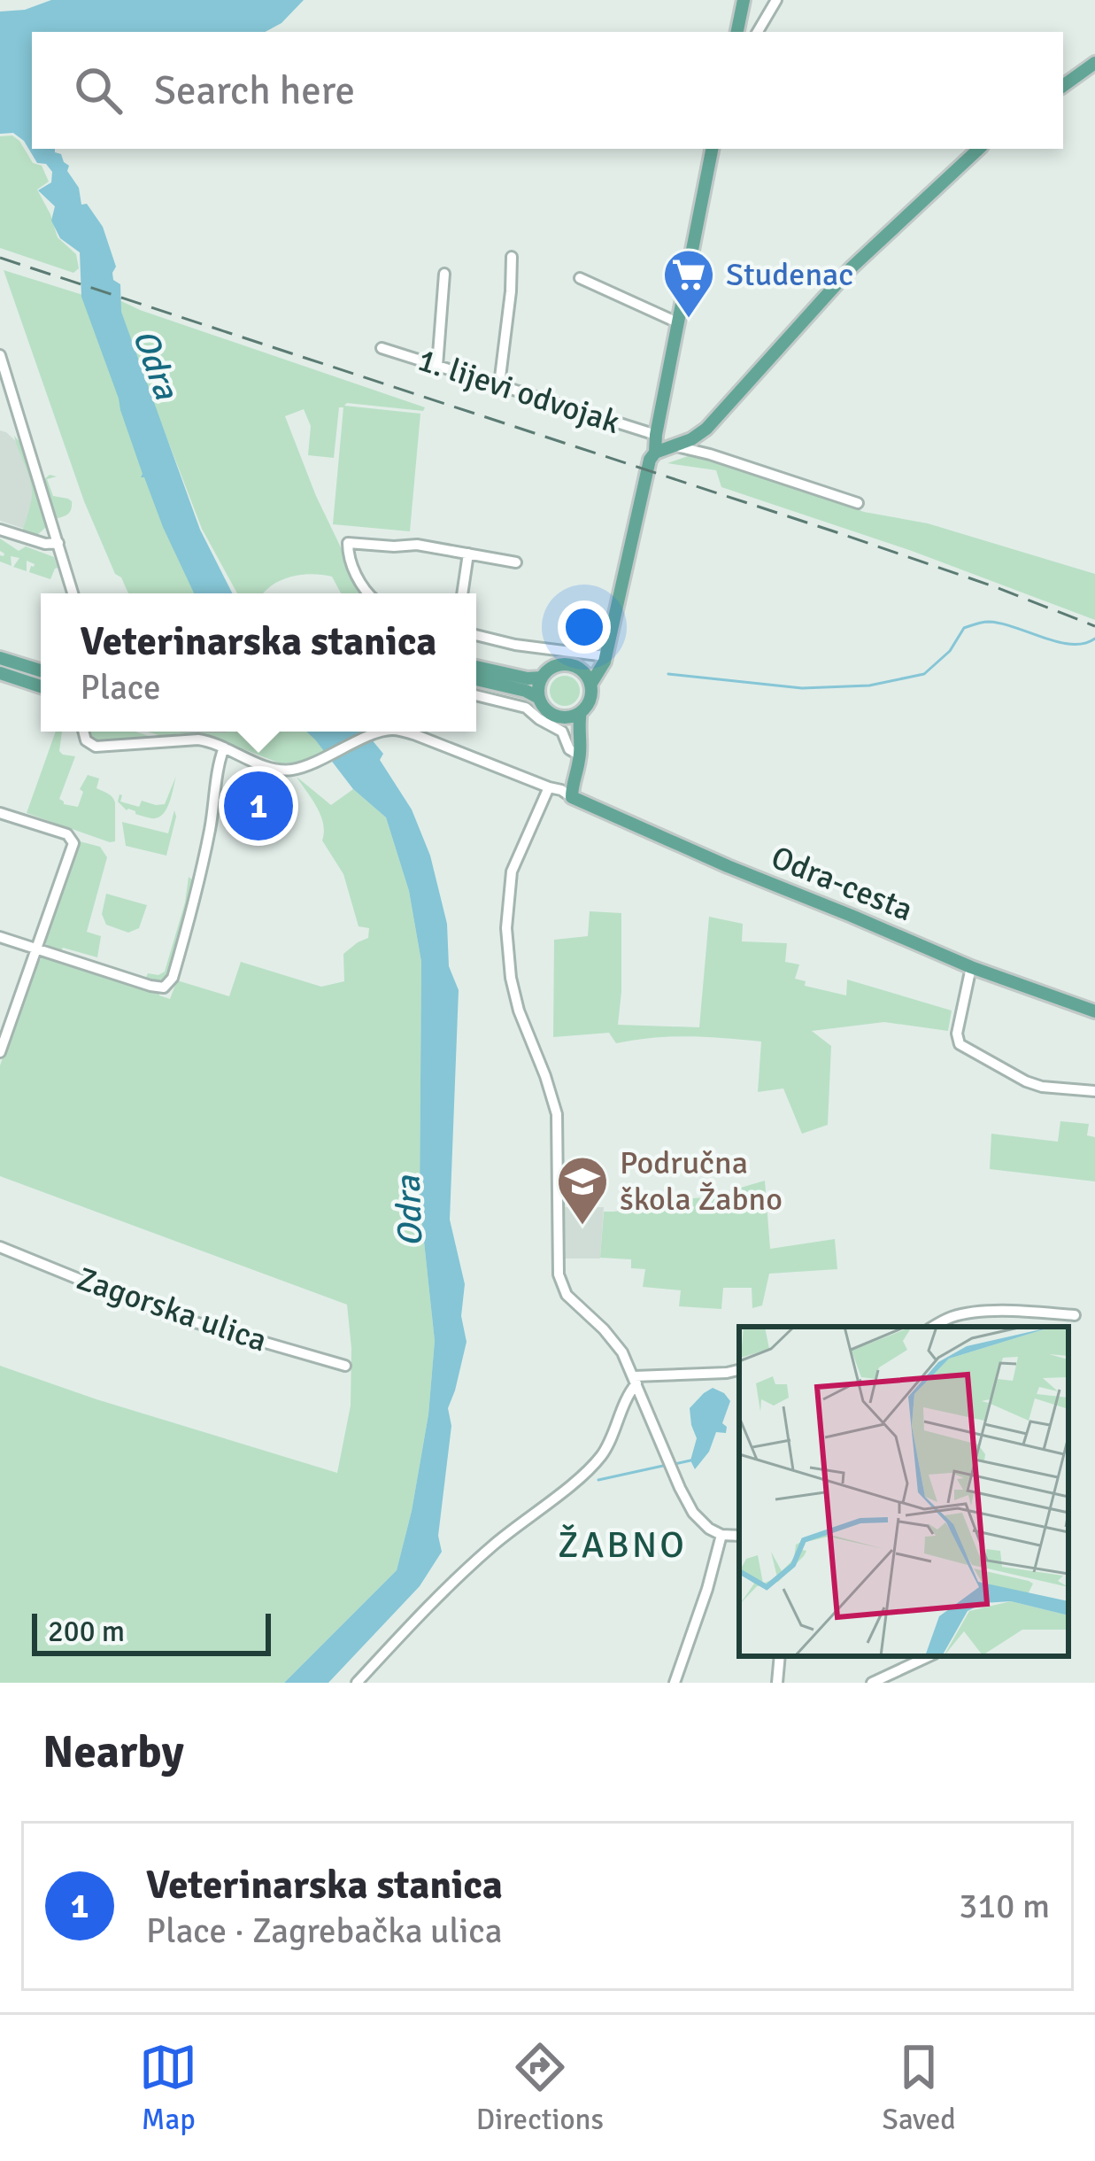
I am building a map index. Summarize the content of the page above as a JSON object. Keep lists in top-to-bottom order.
{
  "streets": {
    "main road": ["Odra-cesta"],
    "street": ["1. lijevi odvojak", "Zagorska ulica"]
  },
  "districts": ["ŽABNO"],
  "water": ["Odra"],
  "places": {
    "supermarket": ["Studenac"],
    "school or university": ["Područna škola Žabno"]
  },
  "scale_bar": "200 m",
  "page": {
    "search": "Search here",
    "popup": ["Veterinarska stanica", "Place"],
    "pins": "1",
    "scale": "200 m",
    "heading": "Nearby",
    "list": [
      {
        "mark": "1",
        "name": "Veterinarska stanica",
        "note": "Place · Zagrebačka ulica",
        "value": "310 m"
      }
    ],
    "nav": ["Map", "Directions", "Saved"]
  }
}
